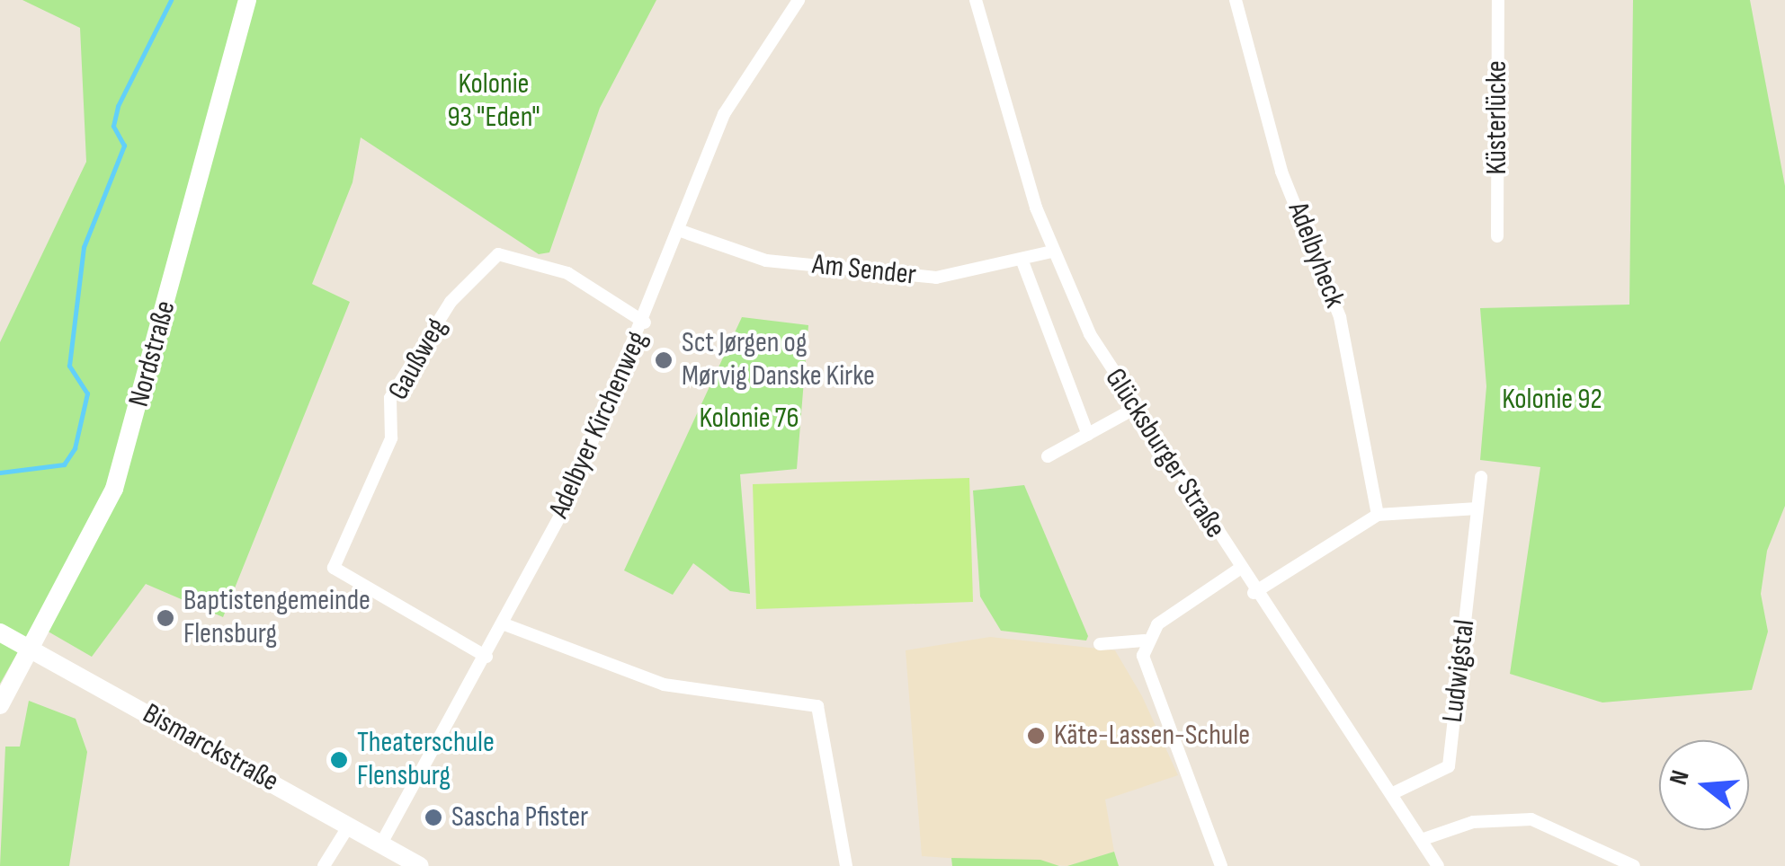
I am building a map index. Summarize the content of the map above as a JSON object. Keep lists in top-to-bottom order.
{
  "streets": {
    "main road": ["Nordstraße", "Bismarckstraße"],
    "street": [
      "Küsterlücke",
      "Adelbyheck",
      "Am Sender",
      "Gaußweg",
      "Adelbyer Kirchenweg",
      "Glücksburger Straße",
      "Ludwigstal"
    ]
  },
  "crossings": [
    ["Am Sender", "Adelbyer Kirchenweg"],
    ["Am Sender", "Glücksburger Straße"],
    ["Gaußweg", "Adelbyer Kirchenweg"],
    ["Adelbyer Kirchenweg", "Bismarckstraße"],
    ["Glücksburger Straße", "Ludwigstal"]
  ],
  "parks": ["Kolonie 93 \"Eden\"", "Kolonie 92", "Kolonie 76"],
  "places": [
    "Sct Jørgen og Mørvig Danske Kirke",
    "Baptistengemeinde Flensburg",
    "Käte-Lassen-Schule",
    "Theaterschule Flensburg",
    "Sascha Pfister"
  ],
  "north": "left"
}
